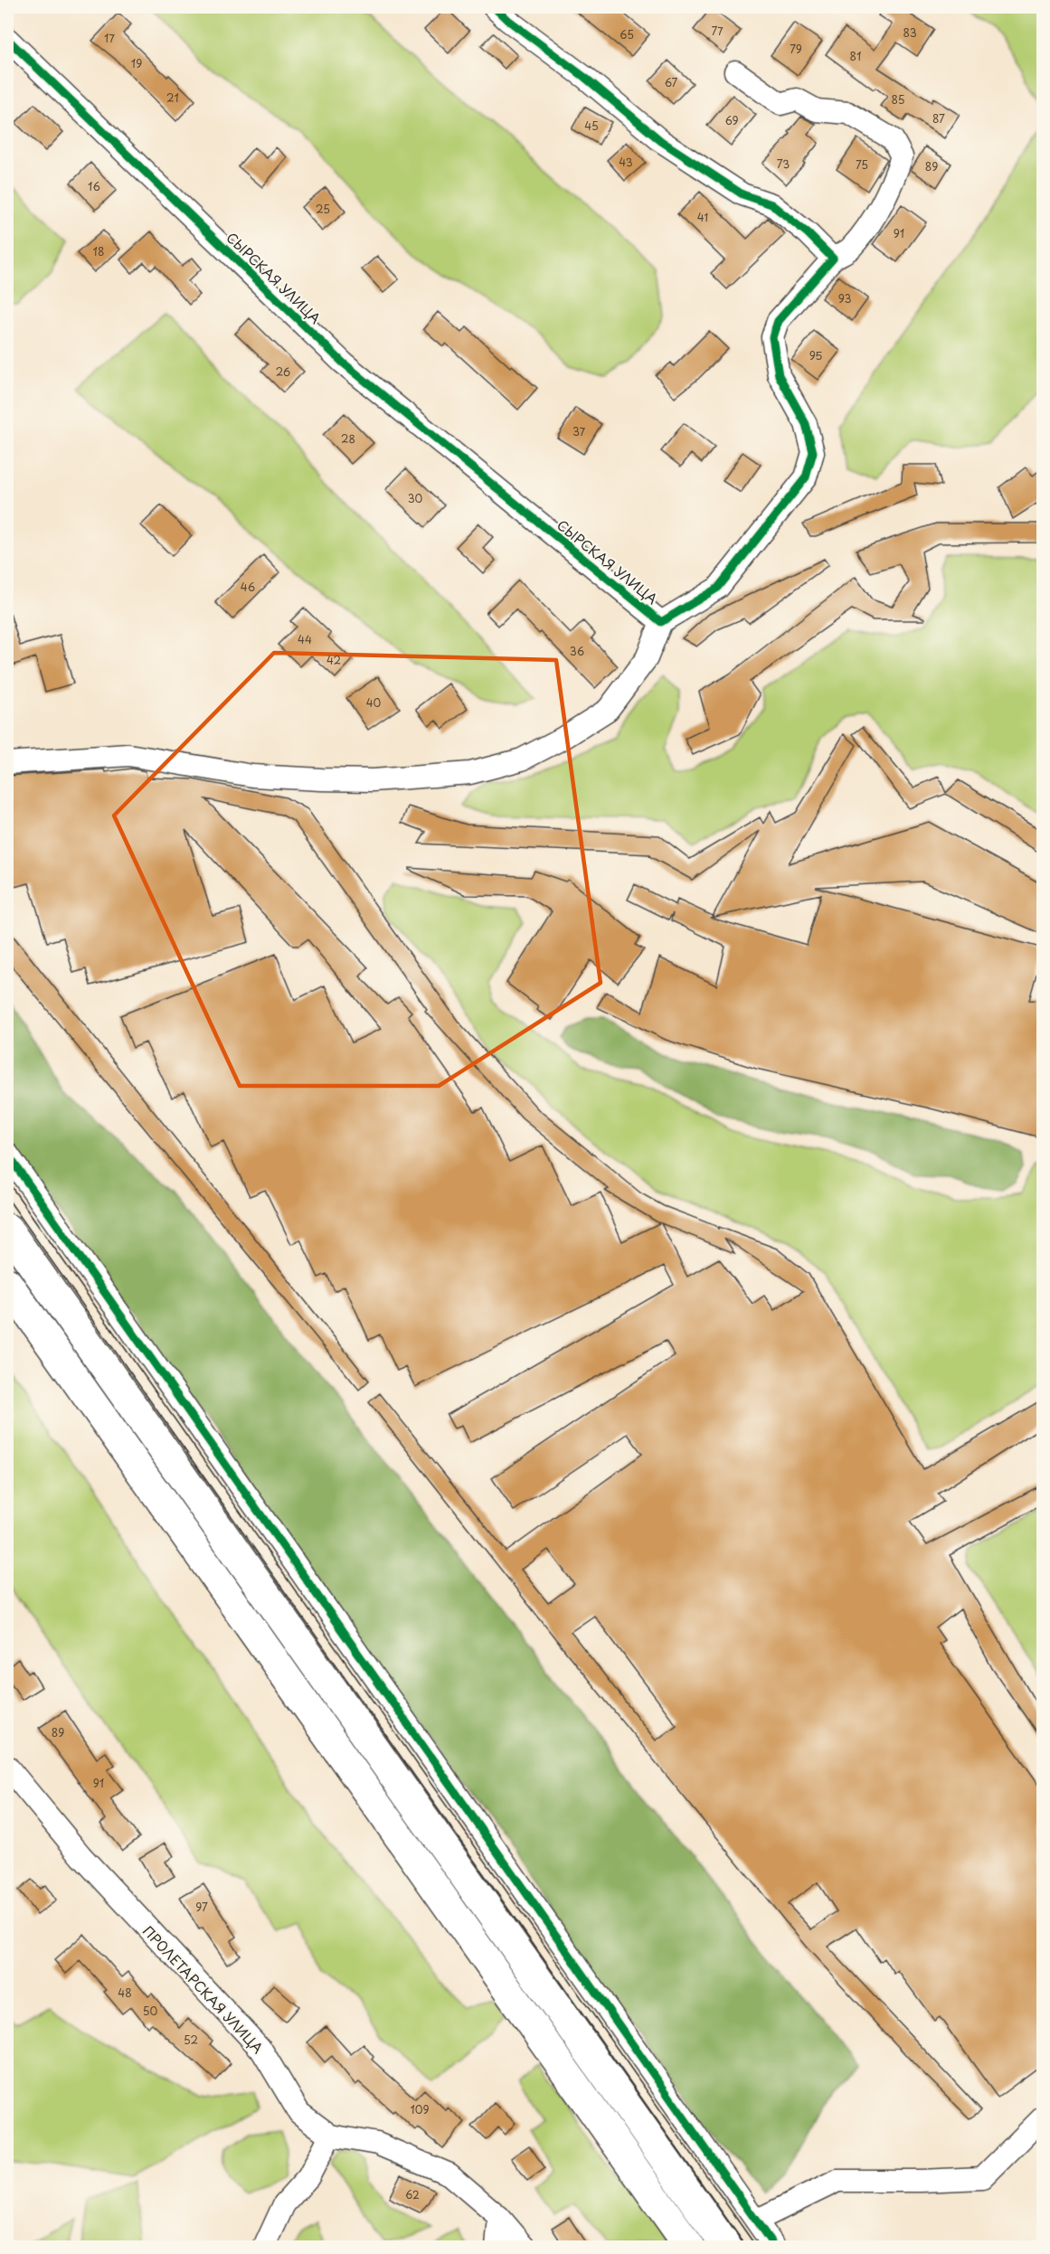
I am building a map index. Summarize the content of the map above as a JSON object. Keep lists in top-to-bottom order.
{
  "streets": {
    "street": ["СЫРСКАЯ УЛИЦА", "ПРОЛЕТАРСКАЯ УЛИЦА"]
  },
  "house_numbers": [
    "77",
    "83",
    "65",
    "17",
    "79",
    "81",
    "19",
    "67",
    "21",
    "85",
    "87",
    "69",
    "45",
    "43",
    "73",
    "75",
    "89",
    "16",
    "25",
    "41",
    "91",
    "18",
    "93",
    "95",
    "26",
    "37",
    "28",
    "30",
    "46",
    "44",
    "36",
    "42",
    "40",
    "89",
    "91",
    "97",
    "48",
    "50",
    "52",
    "109",
    "62"
  ]
}
